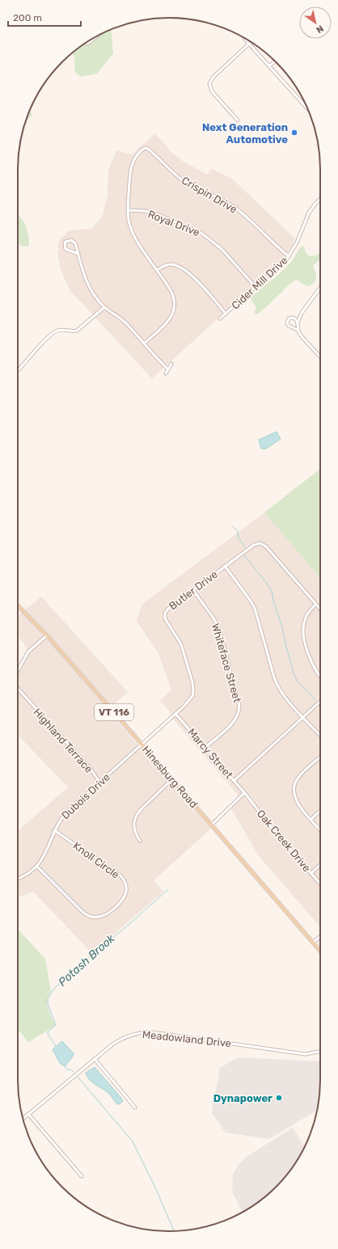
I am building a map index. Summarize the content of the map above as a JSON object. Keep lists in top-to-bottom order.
{
  "streets": {
    "main road": ["VT 116", "Hinesburg Road"],
    "street": [
      "Crispin Drive",
      "Royal Drive",
      "Cider Mill Drive",
      "Butler Drive",
      "Whiteface Street",
      "Highland Terrace",
      "Marcy Street",
      "Dubois Drive",
      "Oak Creek Drive",
      "Knoll Circle",
      "Meadowland Drive"
    ]
  },
  "crossings": [
    ["Crispin Drive", "Royal Drive"],
    ["Crispin Drive", "Cider Mill Drive"],
    ["Royal Drive", "Cider Mill Drive"],
    ["Butler Drive", "Whiteface Street"],
    ["Butler Drive", "Marcy Street"],
    ["Butler Drive", "Hinesburg Road"],
    ["Butler Drive", "Dubois Drive"],
    ["Whiteface Street", "Marcy Street"],
    ["Highland Terrace", "Dubois Drive"],
    ["Marcy Street", "Oak Creek Drive"],
    ["Hinesburg Road", "Dubois Drive"],
    ["Dubois Drive", "Knoll Circle"]
  ],
  "water": ["Potash Brook"],
  "places": ["Next Generation Automotive", "Dynapower"],
  "scale_bar": "200 m",
  "north": "bottom right"
}
